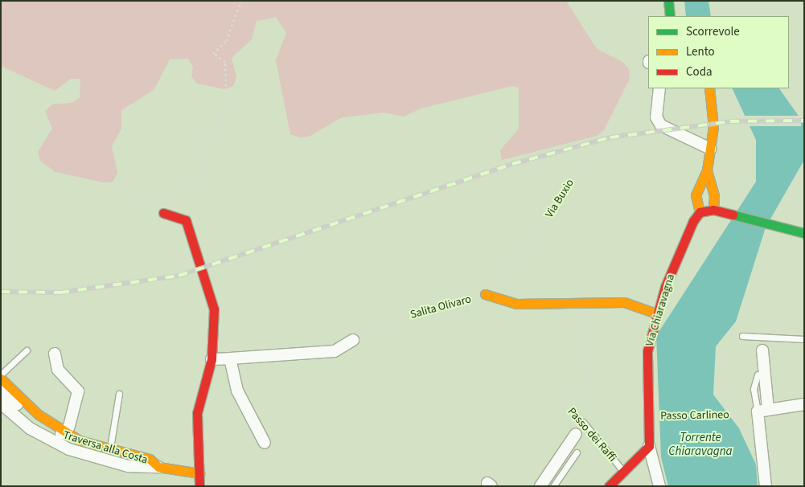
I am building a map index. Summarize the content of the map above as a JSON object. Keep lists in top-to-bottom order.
{
  "streets": {
    "street": ["Salita Olivaro", "Via Chiaravagna", "Traversa alla Costa"],
    "lane": ["Passo dei Raffi"],
    "path": ["Via Buxio", "Passo Carlineo"]
  },
  "crossings": [
    ["Via Buxio", "Salita Olivaro"],
    ["Salita Olivaro", "Via Chiaravagna"],
    ["Salita Olivaro", "Passo dei Raffi"],
    ["Via Chiaravagna", "Passo Carlineo"]
  ],
  "water": ["Torrente Chiaravagna"],
  "legend": ["Scorrevole", "Lento", "Coda"]
}
